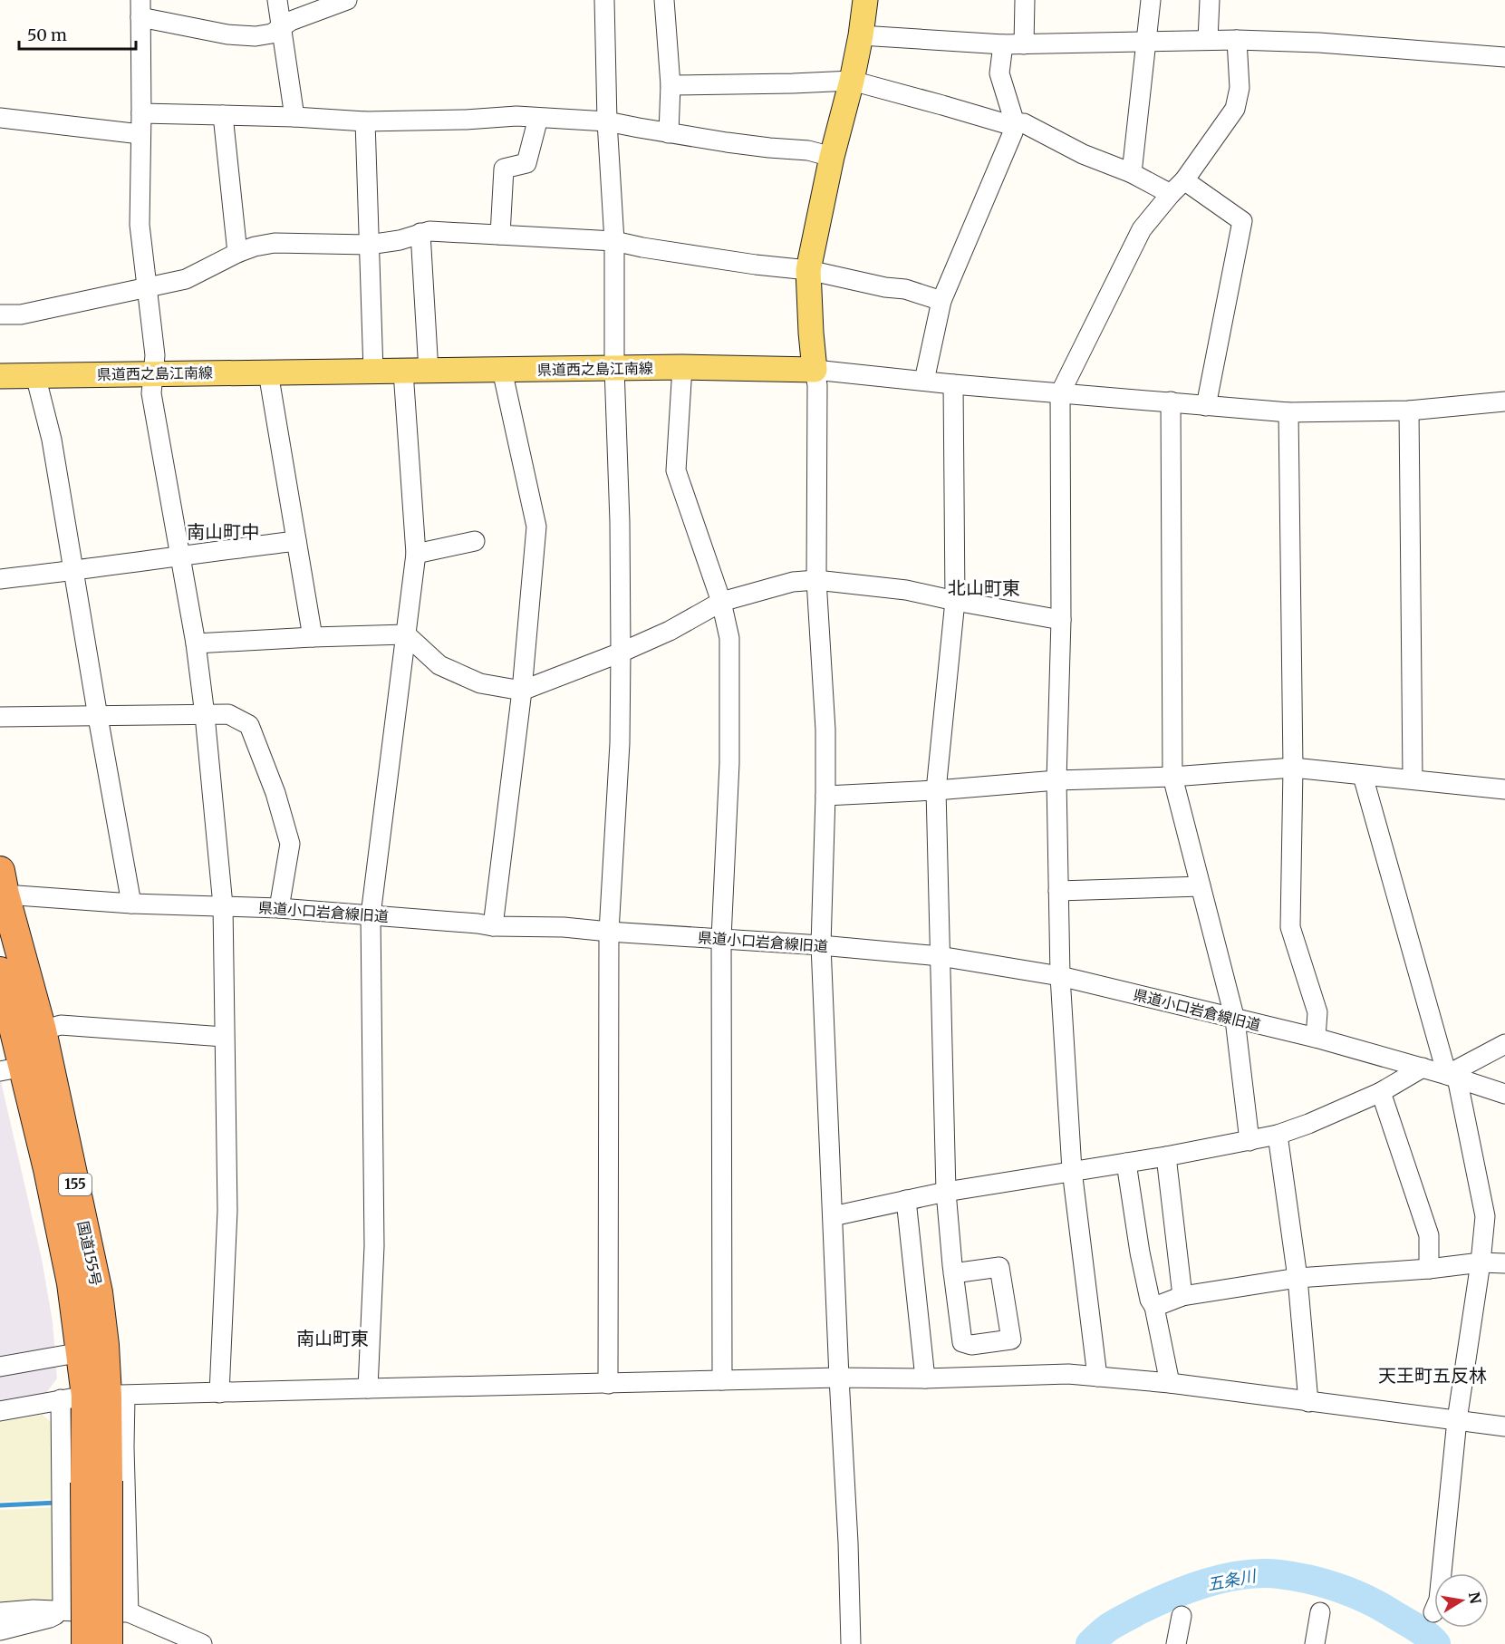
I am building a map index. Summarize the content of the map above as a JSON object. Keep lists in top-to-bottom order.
{
  "streets": {
    "highway": ["155", "国道155号"],
    "main road": ["県道西之島江南線"],
    "street": ["県道小口岩倉線旧道"]
  },
  "crossings": [
    ["県道小口岩倉線旧道", "国道155号"]
  ],
  "districts": [
    "南山町中",
    "北山町東",
    "南山町東",
    "天王町五反林"
  ],
  "water": ["五条川"],
  "scale_bar": "50 m",
  "north": "right"
}
